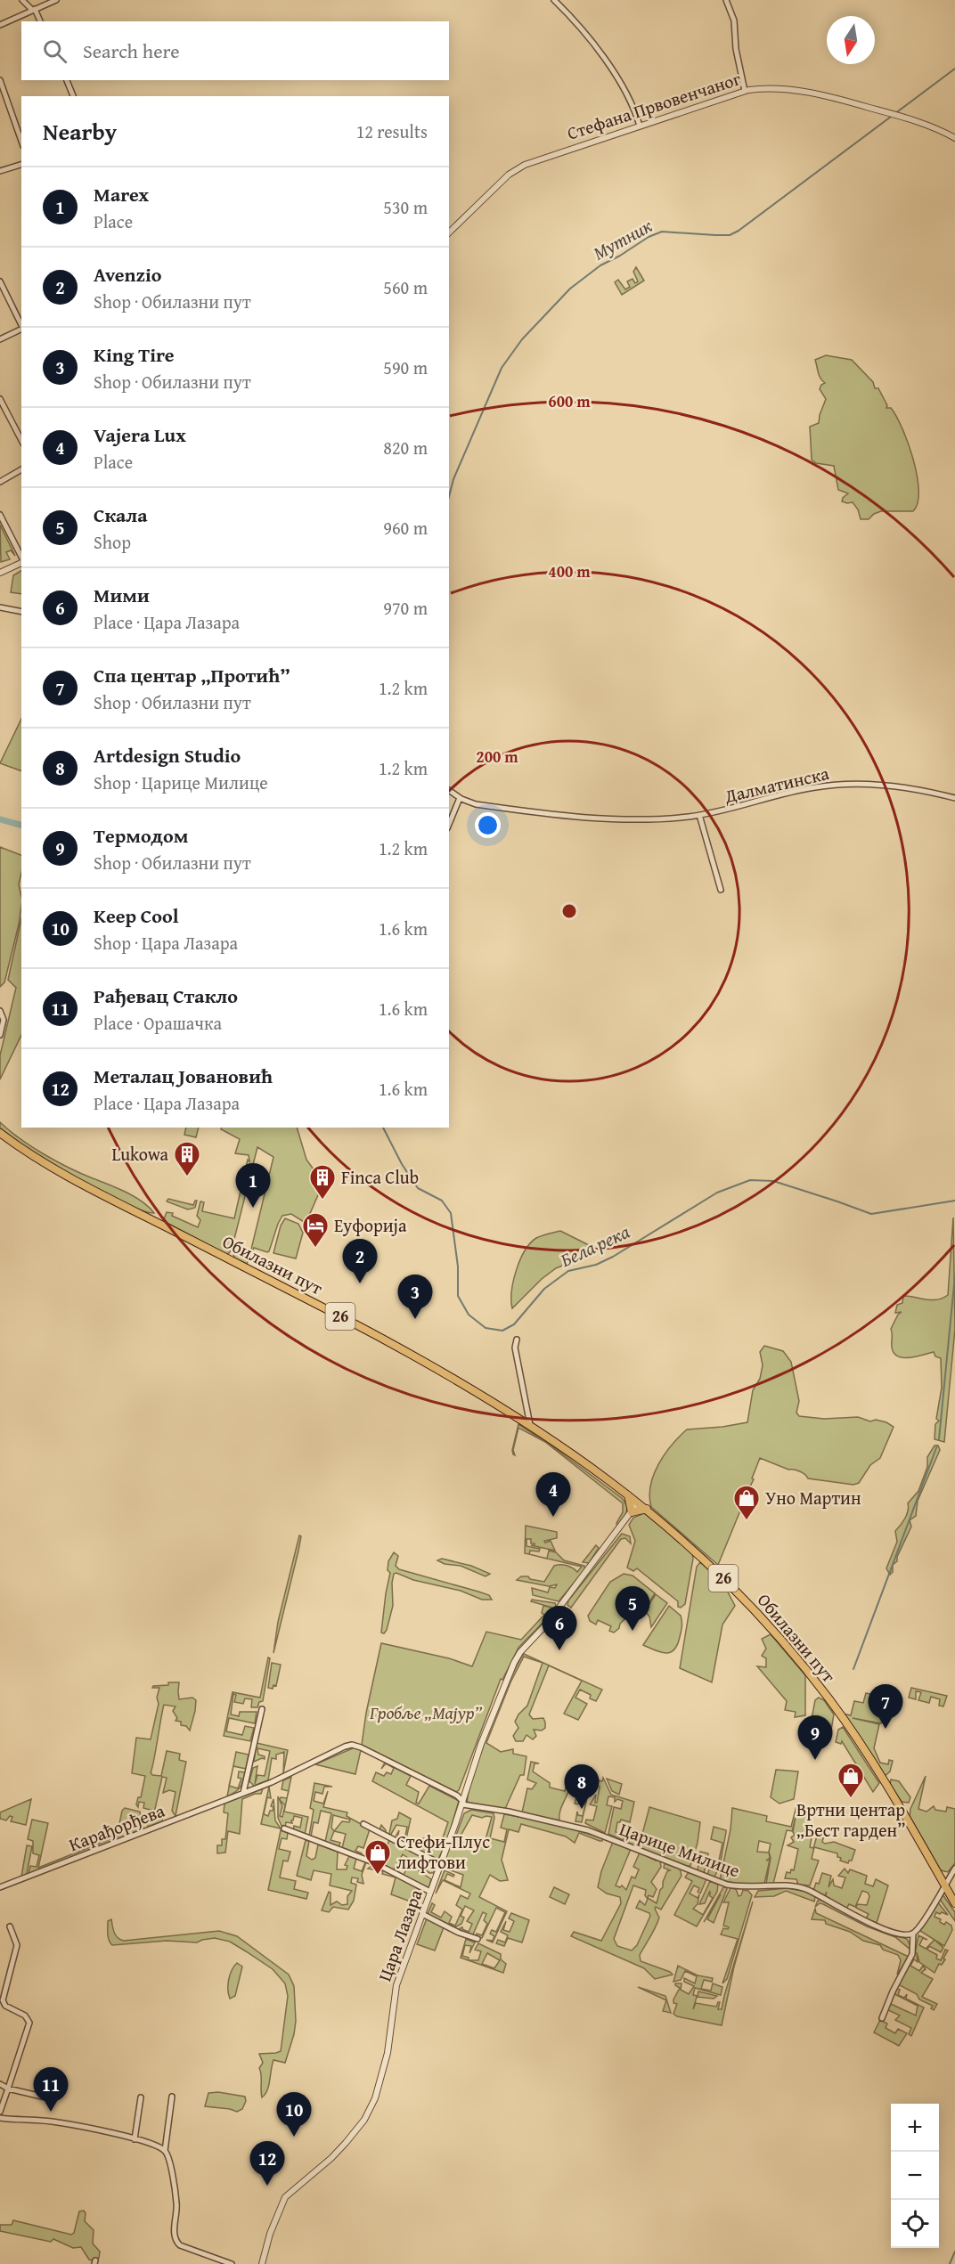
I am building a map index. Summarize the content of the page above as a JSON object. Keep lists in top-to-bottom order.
{
  "streets": {
    "main road": ["Обилазни пут", "26"],
    "street": [
      "Стефана Првовенчаног",
      "Далматинска",
      "Карађорђева",
      "Царице Милице",
      "Цара Лазара"
    ]
  },
  "crossings": [
    ["Обилазни пут", "Цара Лазара"],
    ["Карађорђева", "Царице Милице"],
    ["Карађорђева", "Цара Лазара"],
    ["Царице Милице", "Цара Лазара"]
  ],
  "water": ["Мутник", "Бела река"],
  "parks": ["Гробље „Мајур”"],
  "places": {
    "building": ["Lukowa", "Finca Club"],
    "hotel": ["Еуфорија"],
    "shop": ["Уно Мартин", "Вртни центар „Бест гарден”", "Стефи-Плус лифтови"]
  },
  "north": "bottom",
  "page": {
    "search": "Search here",
    "heading": ["Nearby", "12 results"],
    "list": [
      {
        "mark": "1",
        "name": "Marex",
        "note": "Place",
        "value": "530 m"
      },
      {
        "mark": "2",
        "name": "Avenzio",
        "note": "Shop · Обилазни пут",
        "value": "560 m"
      },
      {
        "mark": "3",
        "name": "King Tire",
        "note": "Shop · Обилазни пут",
        "value": "590 m"
      },
      {
        "mark": "4",
        "name": "Vajera Lux",
        "note": "Place",
        "value": "820 m"
      },
      {
        "mark": "5",
        "name": "Скала",
        "note": "Shop",
        "value": "960 m"
      },
      {
        "mark": "6",
        "name": "Мими",
        "note": "Place · Цара Лазара",
        "value": "970 m"
      },
      {
        "mark": "7",
        "name": "Спа центар „Протић”",
        "note": "Shop · Обилазни пут",
        "value": "1.2 km"
      },
      {
        "mark": "8",
        "name": "Artdesign Studio",
        "note": "Shop · Царице Милице",
        "value": "1.2 km"
      },
      {
        "mark": "9",
        "name": "Термодом",
        "note": "Shop · Обилазни пут",
        "value": "1.2 km"
      },
      {
        "mark": "10",
        "name": "Keep Cool",
        "note": "Shop · Цара Лазара",
        "value": "1.6 km"
      },
      {
        "mark": "11",
        "name": "Рађевац Стакло",
        "note": "Place · Орашачка",
        "value": "1.6 km"
      },
      {
        "mark": "12",
        "name": "Металац Јовановић",
        "note": "Place · Цара Лазара",
        "value": "1.6 km"
      }
    ],
    "pins": [
      "1",
      "2",
      "3",
      "4",
      "5",
      "6",
      "7",
      "9",
      "8",
      "11",
      "10",
      "12"
    ],
    "map_buttons": ["+", "−"]
  },
  "rings": ["600 m", "400 m", "200 m"]
}
